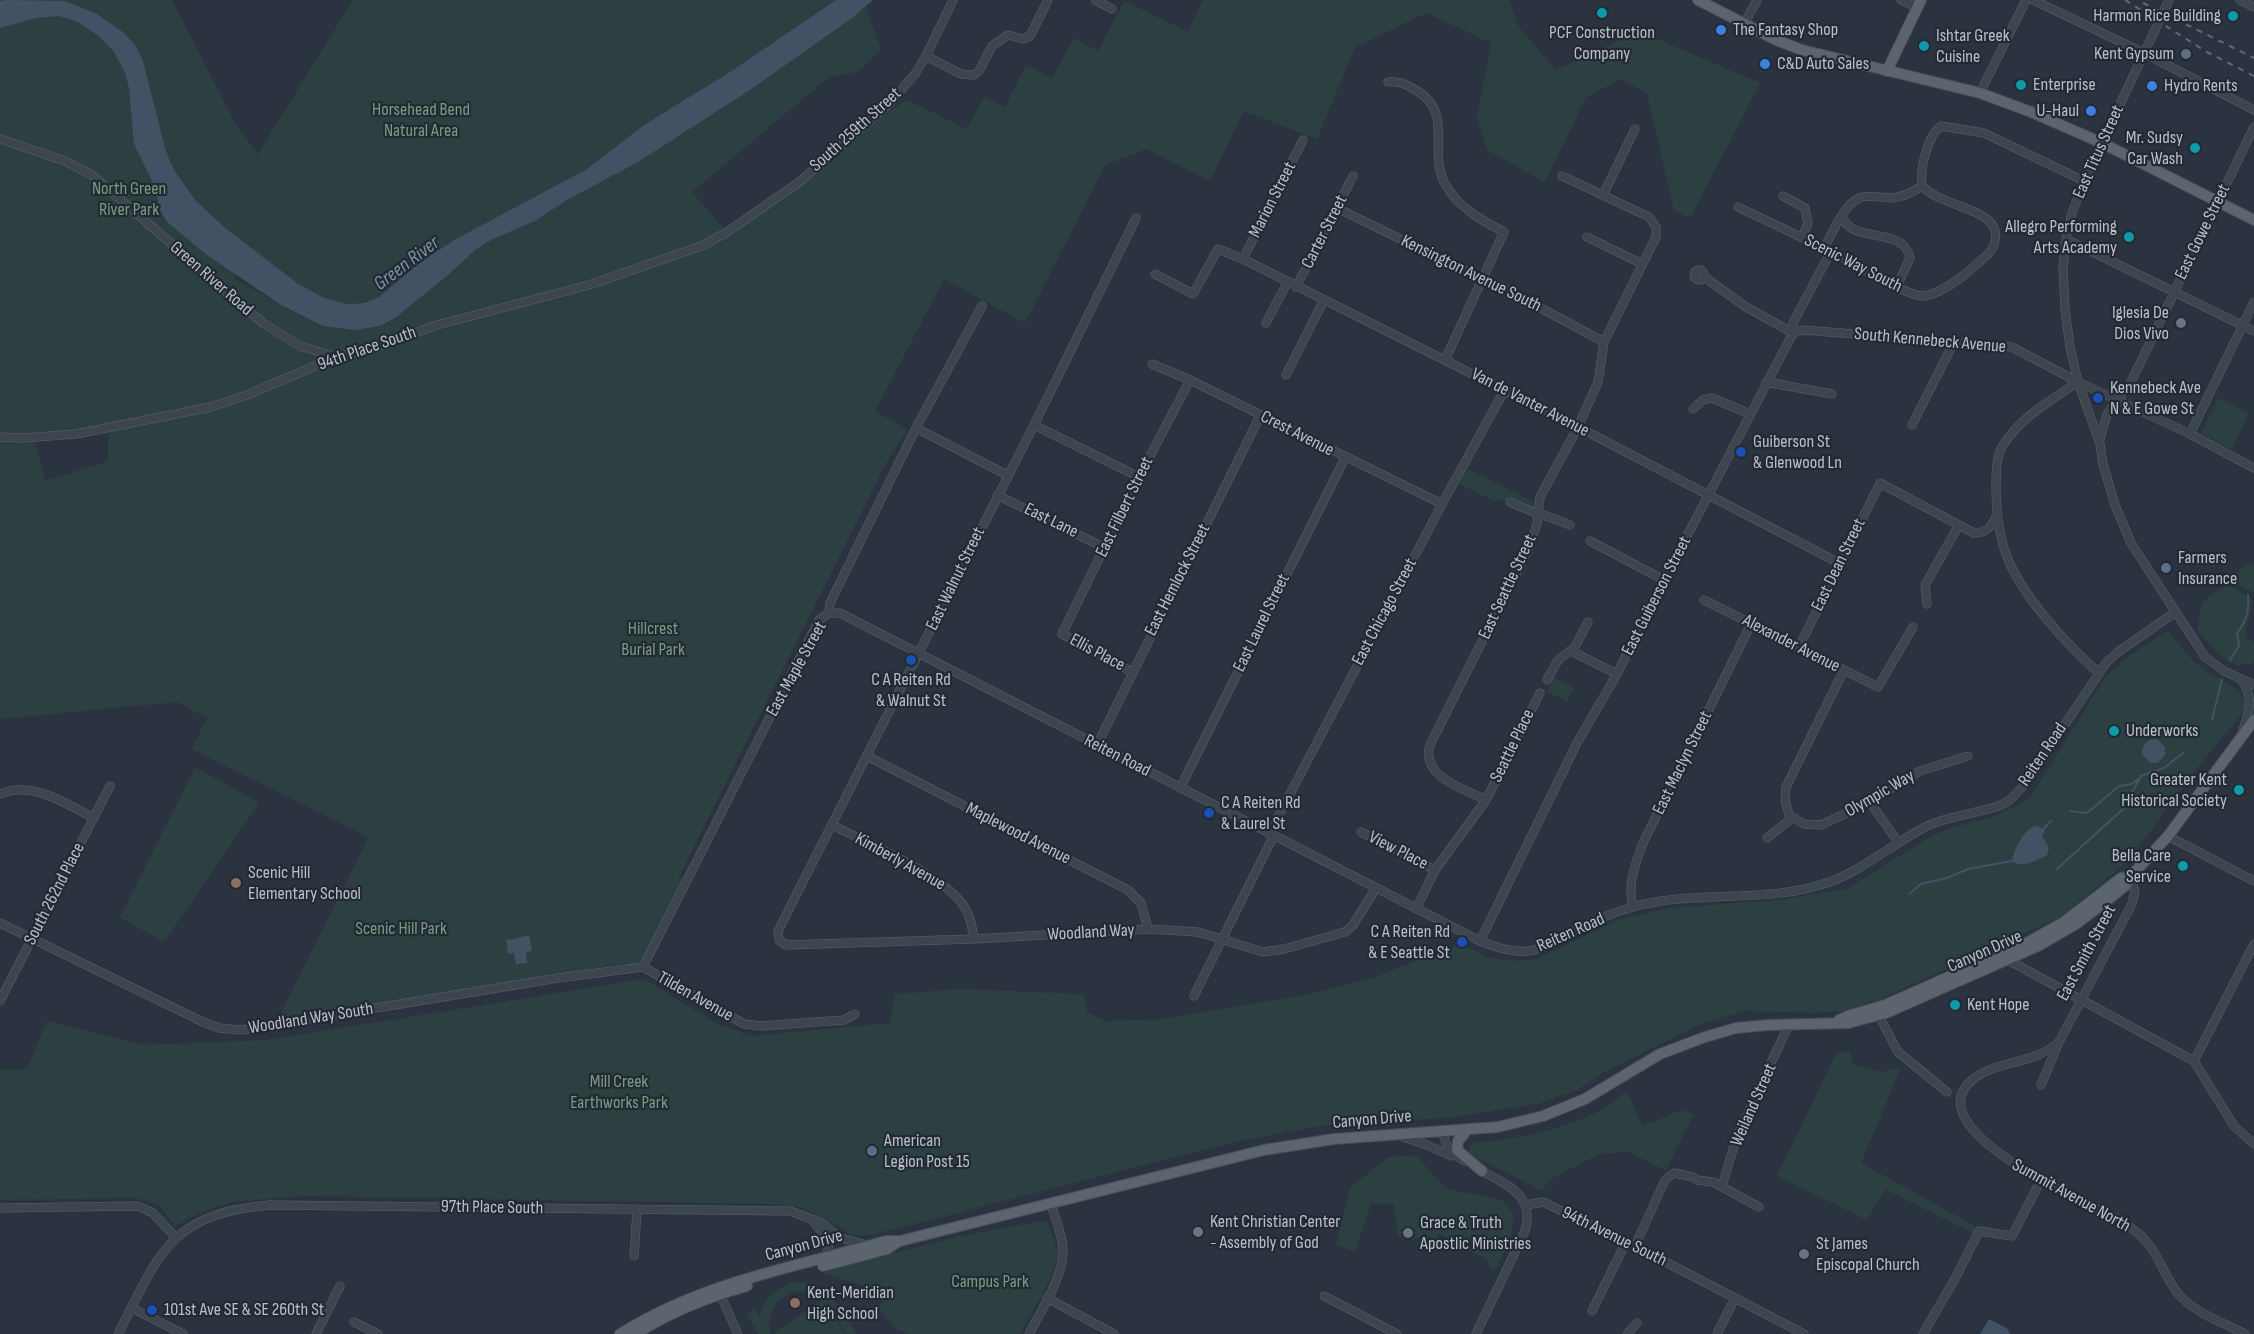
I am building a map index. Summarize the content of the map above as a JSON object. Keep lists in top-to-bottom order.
{
  "streets": {
    "main road": ["Canyon Drive"],
    "street": [
      "South 259th Street",
      "East Titus Street",
      "Marion Street",
      "Carter Street",
      "East Gowe Street",
      "Scenic Way South",
      "Kensington Avenue South",
      "Green River Road",
      "South Kennebeck Avenue",
      "94th Place South",
      "Van de Vanter Avenue",
      "Crest Avenue",
      "East Filbert Street",
      "East Lane",
      "East Dean Street",
      "East Walnut Street",
      "East Hemlock Street",
      "East Seattle Street",
      "East Guiberson Street",
      "East Chicago Street",
      "East Laurel Street",
      "Alexander Avenue",
      "Ellis Place",
      "East Maple Street",
      "Seattle Place",
      "Reiten Road",
      "East Maclyn Street",
      "Olympic Way",
      "Maplewood Avenue",
      "View Place",
      "Kimberly Avenue",
      "South 262nd Place",
      "Woodland Way",
      "East Smith Street",
      "Tilden Avenue",
      "Woodland Way South",
      "Weiland Street",
      "Summit Avenue North",
      "97th Place South",
      "94th Avenue South"
    ]
  },
  "crossings": [
    ["South 259th Street", "94th Place South"],
    ["East Titus Street", "East Gowe Street"],
    ["East Titus Street", "South Kennebeck Avenue"],
    ["East Titus Street", "Reiten Road"],
    ["Marion Street", "Van de Vanter Avenue"],
    ["Carter Street", "Kensington Avenue South"],
    ["Carter Street", "Van de Vanter Avenue"],
    ["East Gowe Street", "South Kennebeck Avenue"],
    ["Scenic Way South", "East Guiberson Street"],
    ["Kensington Avenue South", "East Seattle Street"],
    ["Green River Road", "94th Place South"],
    ["South Kennebeck Avenue", "East Guiberson Street"],
    ["Van de Vanter Avenue", "East Dean Street"],
    ["Van de Vanter Avenue", "East Seattle Street"],
    ["Van de Vanter Avenue", "East Guiberson Street"],
    ["Van de Vanter Avenue", "East Chicago Street"],
    ["Crest Avenue", "East Filbert Street"],
    ["Crest Avenue", "East Hemlock Street"],
    ["Crest Avenue", "East Chicago Street"],
    ["Crest Avenue", "East Laurel Street"],
    ["East Filbert Street", "East Lane"],
    ["East Filbert Street", "Ellis Place"],
    ["East Lane", "East Walnut Street"],
    ["East Dean Street", "Alexander Avenue"],
    ["East Walnut Street", "Reiten Road"],
    ["East Walnut Street", "Maplewood Avenue"],
    ["East Walnut Street", "Kimberly Avenue"],
    ["East Walnut Street", "Woodland Way"],
    ["East Hemlock Street", "Ellis Place"],
    ["East Hemlock Street", "Reiten Road"],
    ["East Seattle Street", "Seattle Place"],
    ["East Guiberson Street", "Reiten Road"],
    ["East Chicago Street", "Reiten Road"],
    ["East Chicago Street", "Woodland Way"],
    ["East Laurel Street", "Reiten Road"],
    ["Alexander Avenue", "East Maclyn Street"],
    ["East Maple Street", "Reiten Road"],
    ["East Maple Street", "Tilden Avenue"],
    ["East Maple Street", "Woodland Way South"],
    ["Reiten Road", "East Maclyn Street"],
    ["Reiten Road", "Woodland Way"],
    ["Maplewood Avenue", "Woodland Way"],
    ["Kimberly Avenue", "Woodland Way"],
    ["South 262nd Place", "Woodland Way South"],
    ["Canyon Drive", "East Smith Street"],
    ["Canyon Drive", "Weiland Street"],
    ["Canyon Drive", "97th Place South"],
    ["East Smith Street", "Summit Avenue North"],
    ["Tilden Avenue", "Woodland Way South"]
  ],
  "water": ["Green River"],
  "parks": [
    "Horsehead Bend Natural Area",
    "North Green River Park",
    "Hillcrest Burial Park",
    "Scenic Hill Park",
    "Mill Creek Earthworks Park",
    "Campus Park"
  ],
  "places": [
    "PCF Construction Company",
    "Harmon Rice Building",
    "The Fantasy Shop",
    "Ishtar Greek Cuisine",
    "Kent Gypsum",
    "C&D Auto Sales",
    "Enterprise",
    "Hydro Rents",
    "U-Haul",
    "Mr. Sudsy Car Wash",
    "Allegro Performing Arts Academy",
    "Iglesia De Dios Vivo",
    "Kennebeck Ave N & E Gowe St",
    "Guiberson St & Glenwood Ln",
    "Farmers Insurance",
    "C A Reiten Rd & Walnut St",
    "Underworks",
    "Greater Kent Historical Society",
    "C A Reiten Rd & Laurel St",
    "Bella Care Service",
    "Scenic Hill Elementary School",
    "C A Reiten Rd & E Seattle St",
    "Kent Hope",
    "American Legion Post 15",
    "Kent Christian Center - Assembly of God",
    "Grace & Truth Apostlic Ministries",
    "St James Episcopal Church",
    "Kent-Meridian High School",
    "101st Ave SE & SE 260th St"
  ]
}
